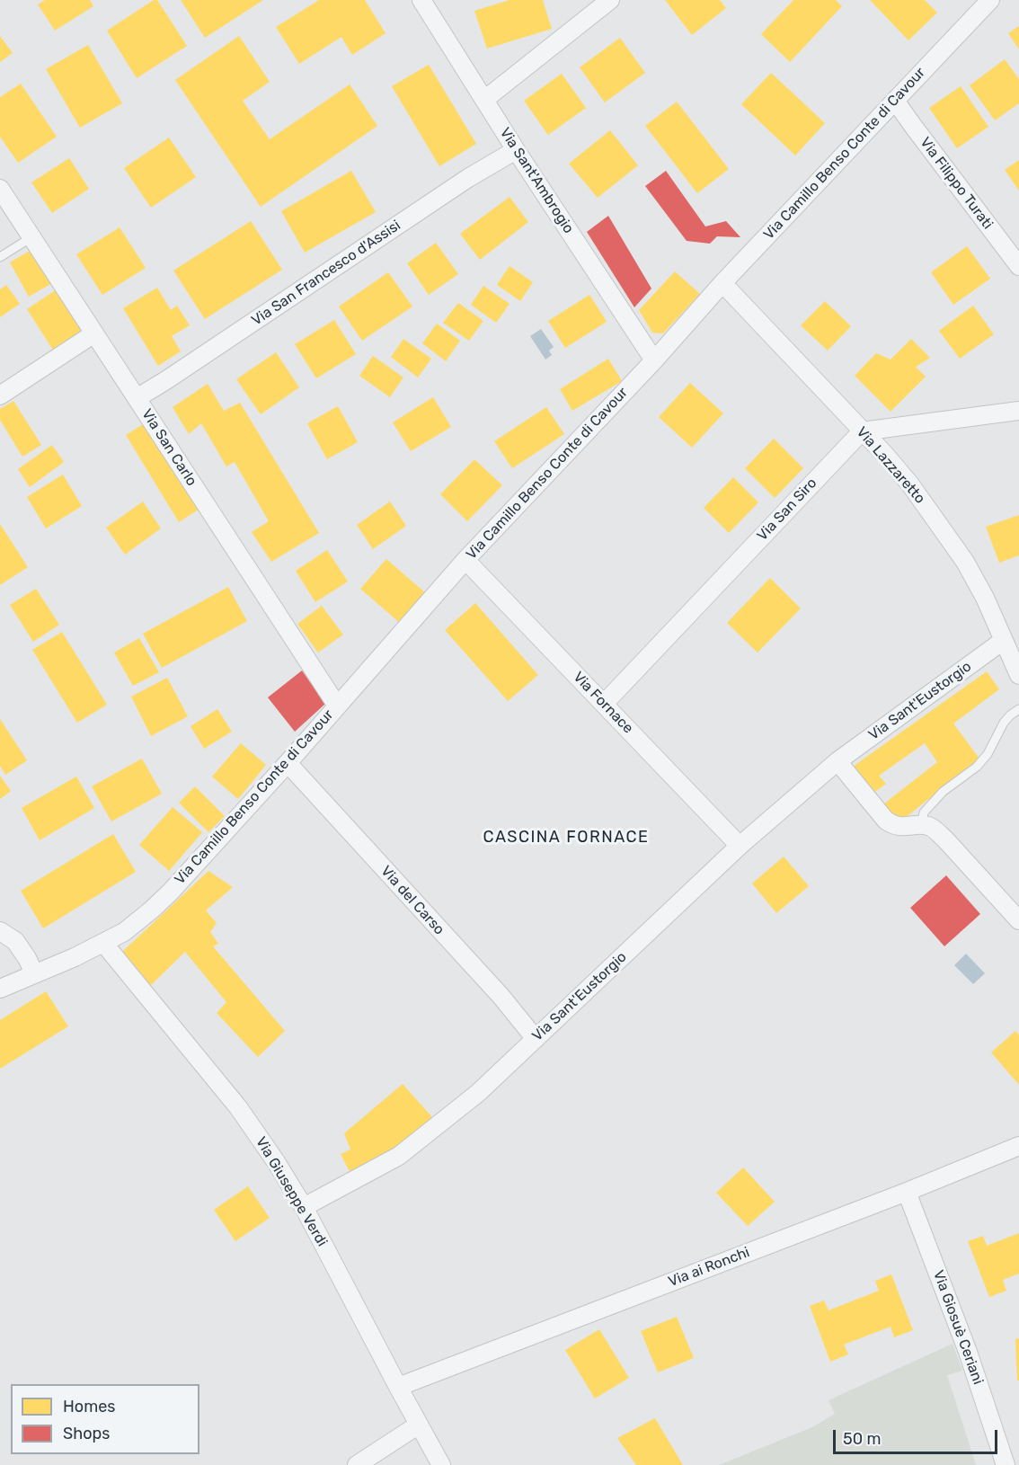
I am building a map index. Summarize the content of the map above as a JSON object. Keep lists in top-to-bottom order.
{
  "streets": {
    "street": [
      "Via Camillo Benso Conte di Cavour",
      "Via Sant'Ambrogio",
      "Via Filippo Turati",
      "Via San Francesco d'Assisi",
      "Via San Carlo",
      "Via Lazzaretto",
      "Via San Siro",
      "Via Sant'Eustorgio",
      "Via Fornace",
      "Via del Carso",
      "Via Giuseppe Verdi",
      "Via ai Ronchi",
      "Via Giosuè Ceriani"
    ]
  },
  "crossings": [
    ["Via Camillo Benso Conte di Cavour", "Via Sant'Ambrogio"],
    ["Via Camillo Benso Conte di Cavour", "Via Filippo Turati"],
    ["Via Camillo Benso Conte di Cavour", "Via San Carlo"],
    ["Via Camillo Benso Conte di Cavour", "Via Lazzaretto"],
    ["Via Camillo Benso Conte di Cavour", "Via Fornace"],
    ["Via Camillo Benso Conte di Cavour", "Via del Carso"],
    ["Via Camillo Benso Conte di Cavour", "Via Giuseppe Verdi"],
    ["Via Sant'Ambrogio", "Via San Francesco d'Assisi"],
    ["Via San Francesco d'Assisi", "Via San Carlo"],
    ["Via Lazzaretto", "Via San Siro"],
    ["Via Lazzaretto", "Via Sant'Eustorgio"],
    ["Via San Siro", "Via Fornace"],
    ["Via Sant'Eustorgio", "Via Fornace"],
    ["Via Sant'Eustorgio", "Via del Carso"],
    ["Via Sant'Eustorgio", "Via Giuseppe Verdi"],
    ["Via Giuseppe Verdi", "Via ai Ronchi"],
    ["Via ai Ronchi", "Via Giosuè Ceriani"]
  ],
  "districts": ["CASCINA FORNACE"],
  "legend": ["Homes", "Shops"],
  "scale_bar": "50 m"
}
